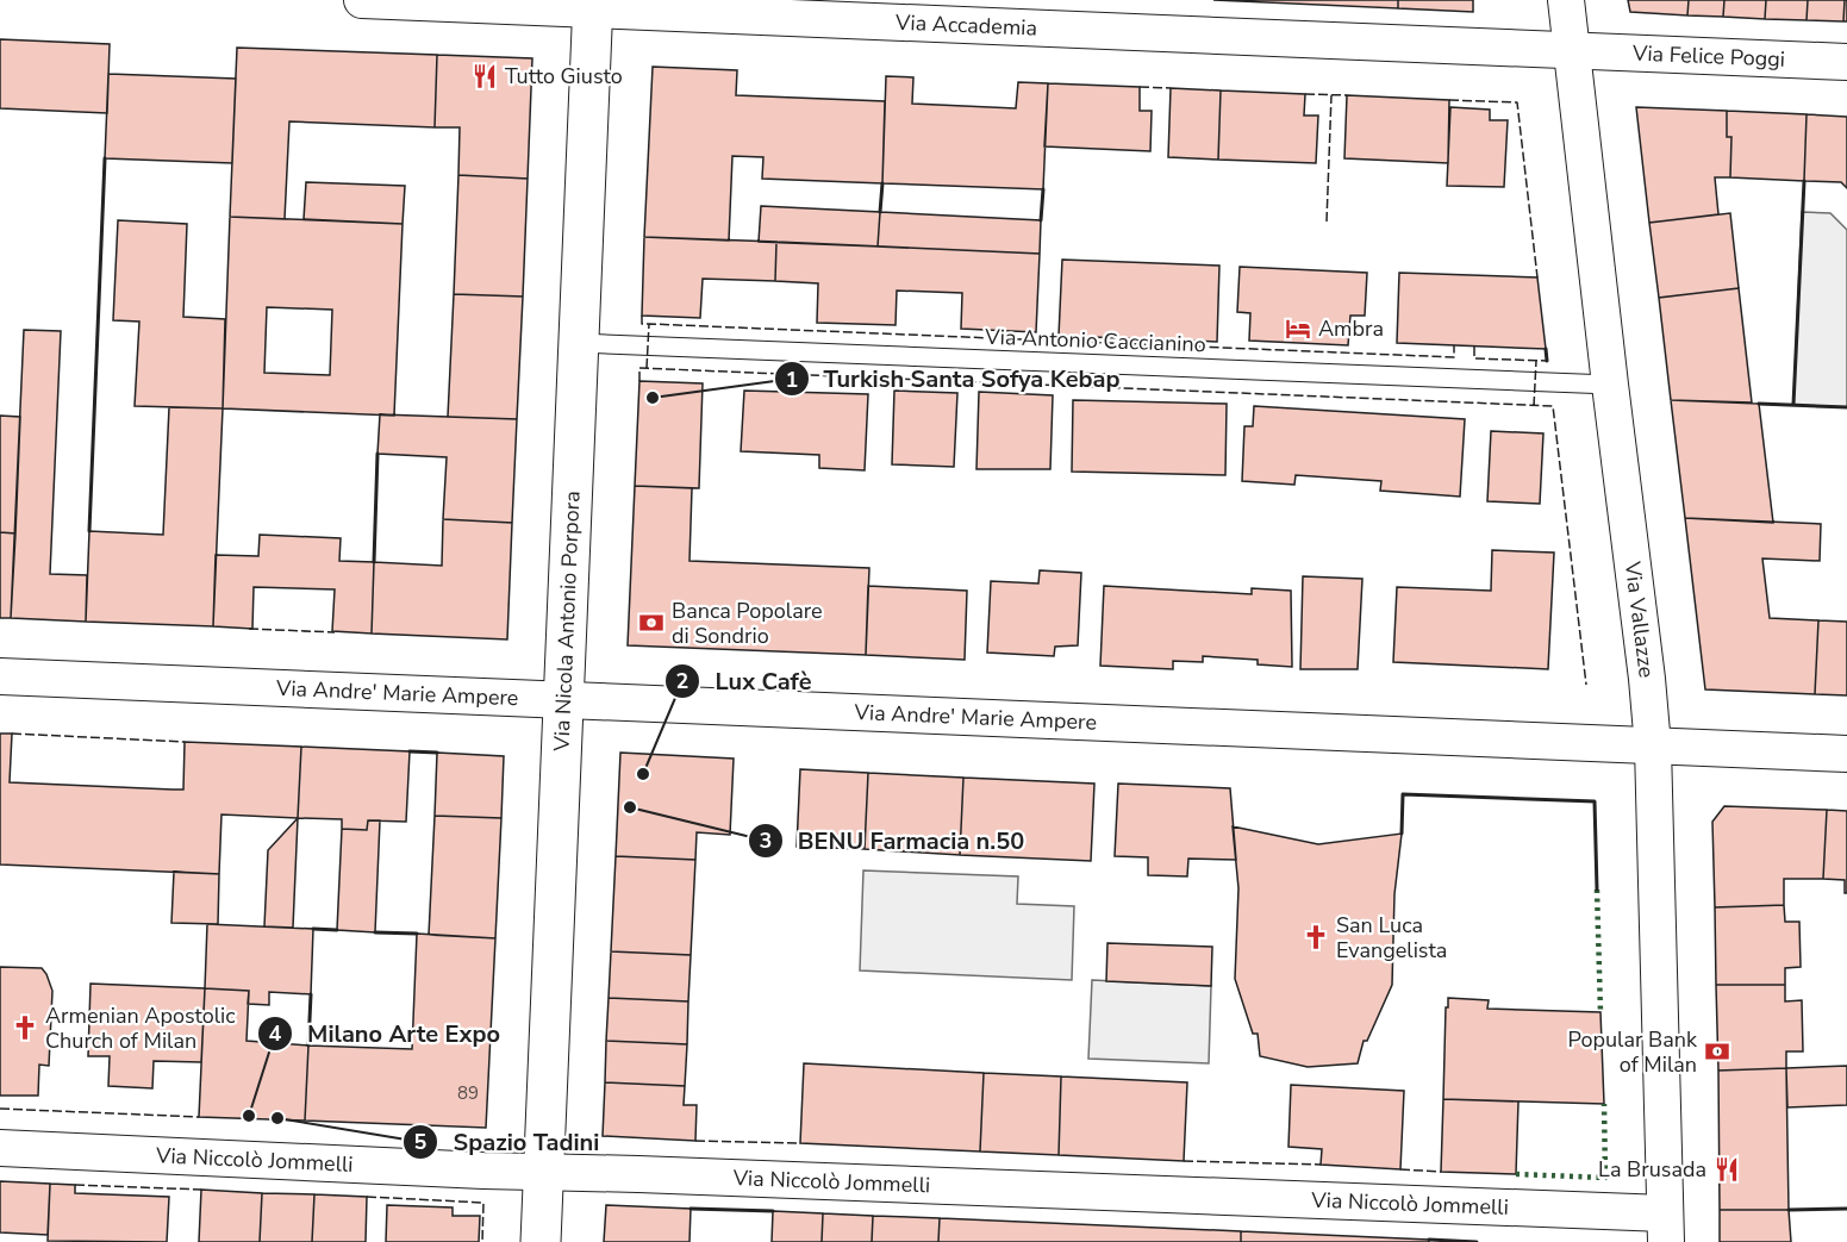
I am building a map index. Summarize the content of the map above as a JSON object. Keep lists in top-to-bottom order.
{
  "streets": {
    "main road": ["Via Nicola Antonio Porpora"],
    "street": [
      "Via Accademia",
      "Via Felice Poggi",
      "Via Vallazze",
      "Via Andre' Marie Ampere",
      "Via Niccolò Jommelli"
    ],
    "lane": ["Via Antonio Caccianino"]
  },
  "crossings": [
    ["Via Accademia", "Via Felice Poggi"],
    ["Via Accademia", "Via Vallazze"],
    ["Via Accademia", "Via Nicola Antonio Porpora"],
    ["Via Felice Poggi", "Via Vallazze"],
    ["Via Antonio Caccianino", "Via Vallazze"],
    ["Via Antonio Caccianino", "Via Nicola Antonio Porpora"],
    ["Via Vallazze", "Via Andre' Marie Ampere"],
    ["Via Vallazze", "Via Niccolò Jommelli"],
    ["Via Nicola Antonio Porpora", "Via Andre' Marie Ampere"],
    ["Via Nicola Antonio Porpora", "Via Niccolò Jommelli"]
  ],
  "places": {
    "restaurant": ["Tutto Giusto", "La Brusada"],
    "hotel": ["Ambra"],
    "other": [
      "Turkish Santa Sofya Kebap",
      "Lux Cafè",
      "BENU Farmacia n.50",
      "Milano Arte Expo",
      "Spazio Tadini"
    ],
    "bank": ["Banca Popolare di Sondrio", "Popular Bank of Milan"],
    "church": ["San Luca Evangelista", "Armenian Apostolic Church of Milan"]
  },
  "house_numbers": ["89"]
}
